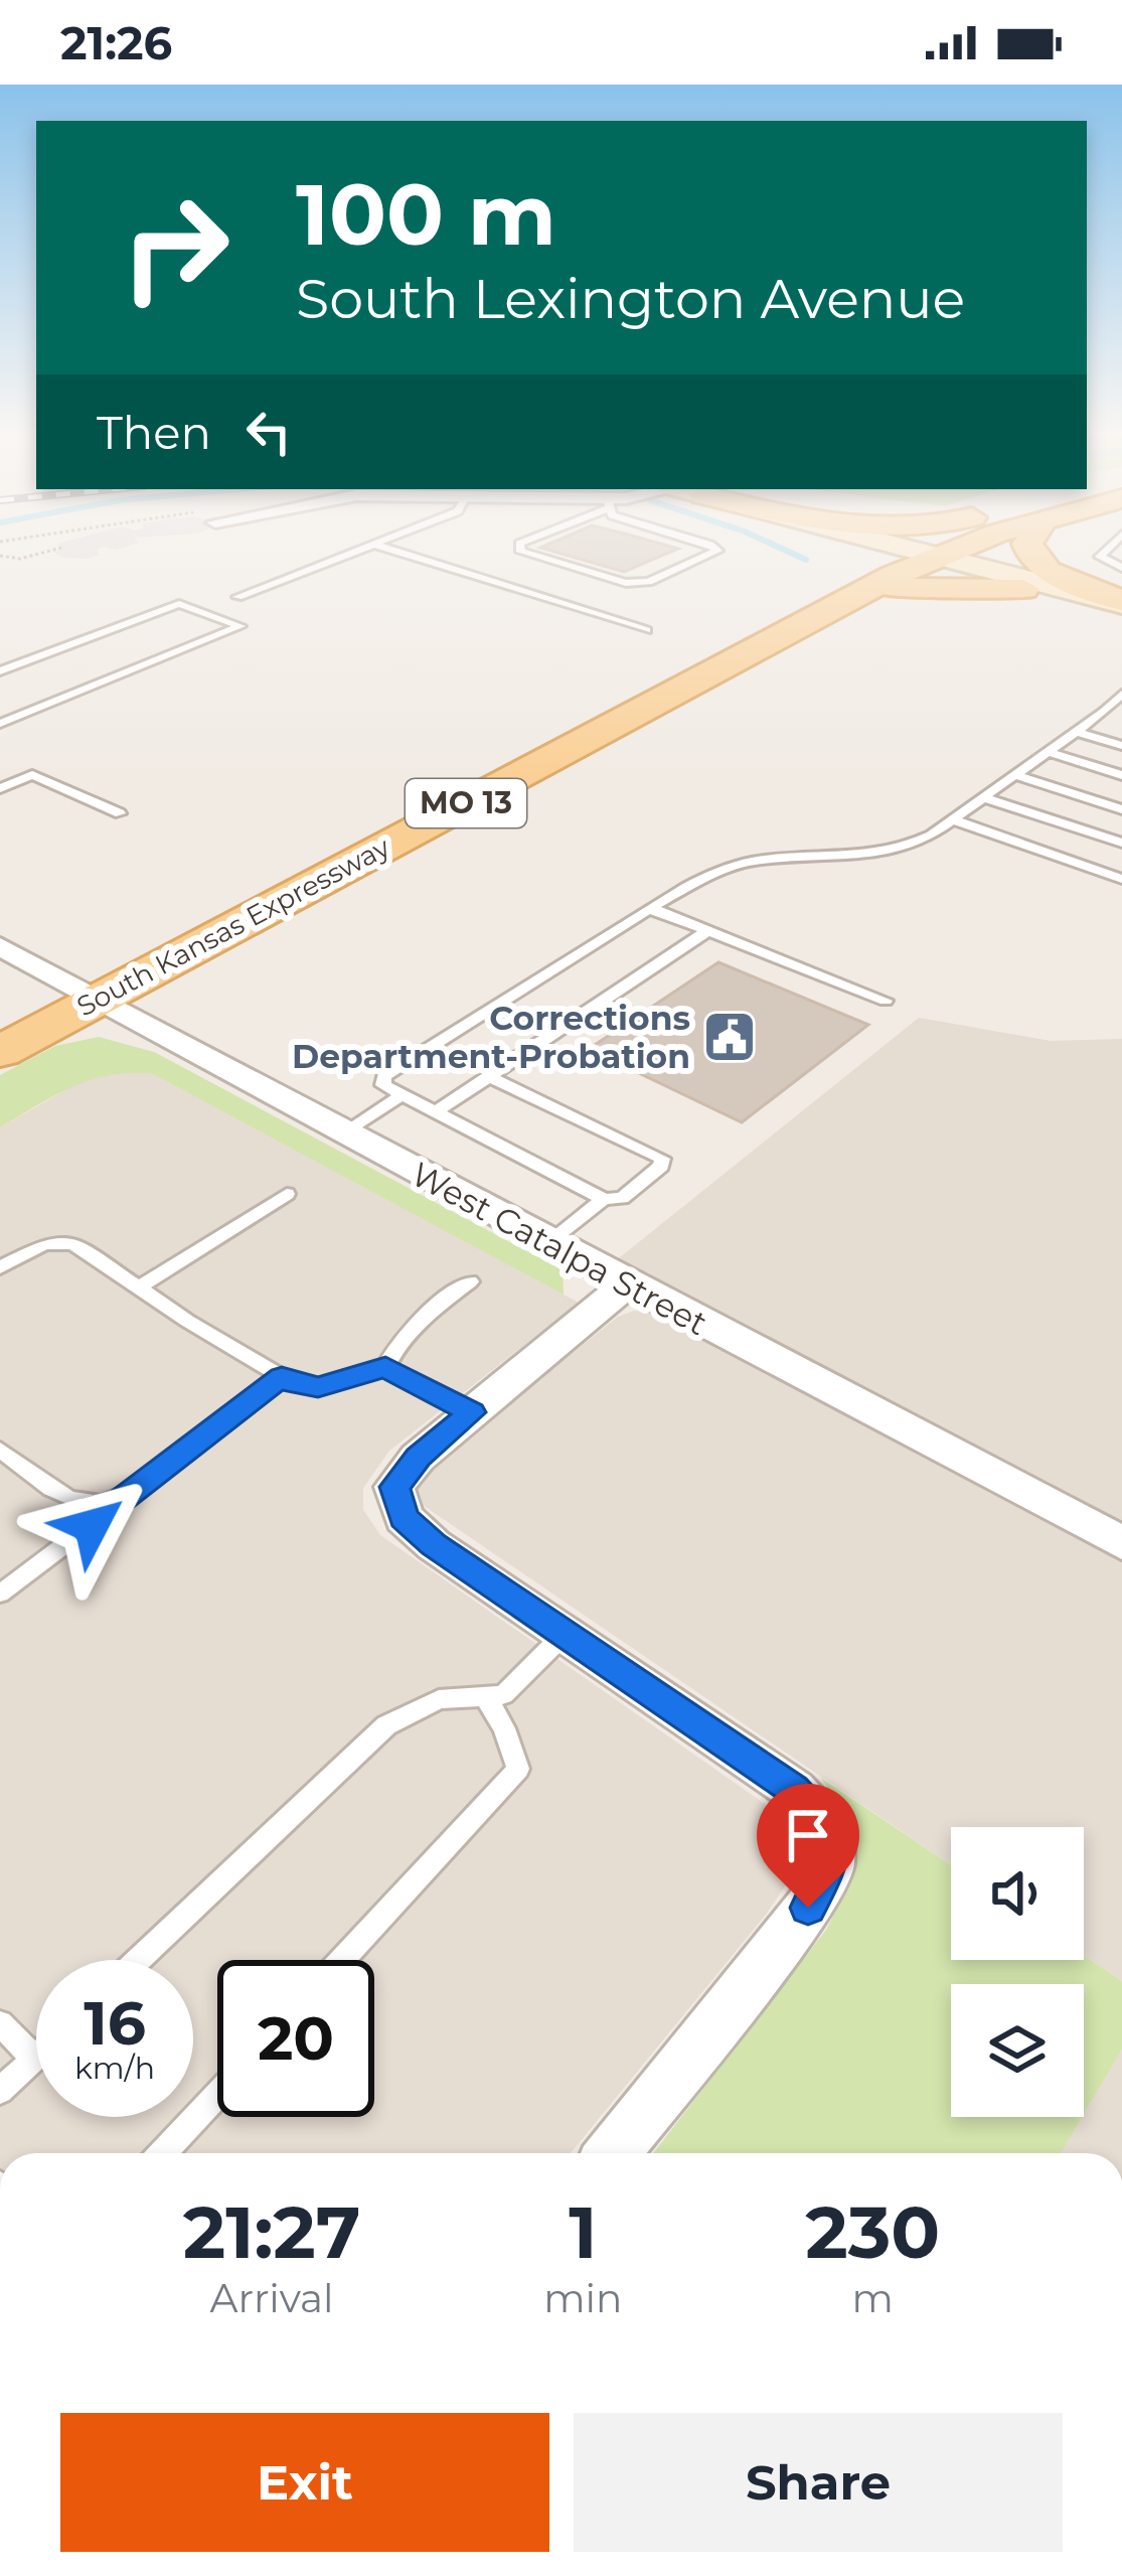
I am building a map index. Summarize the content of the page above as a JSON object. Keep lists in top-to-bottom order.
{
  "streets": {
    "main road": ["MO 13", "South Kansas Expressway"],
    "street": ["West Catalpa Street"]
  },
  "crossings": [
    ["South Kansas Expressway", "West Catalpa Street"]
  ],
  "places": {
    "public building": ["Corrections Department-Probation"]
  },
  "page": {
    "status": "21:26",
    "turn": ["100 m", "South Lexington Avenue"],
    "then": "Then",
    "speed": "16 km/h",
    "limit": "20",
    "eta": [
      "21:27",
      "Arrival",
      "1",
      "min",
      "230",
      "m"
    ],
    "buttons": ["Exit", "Share"]
  }
}
